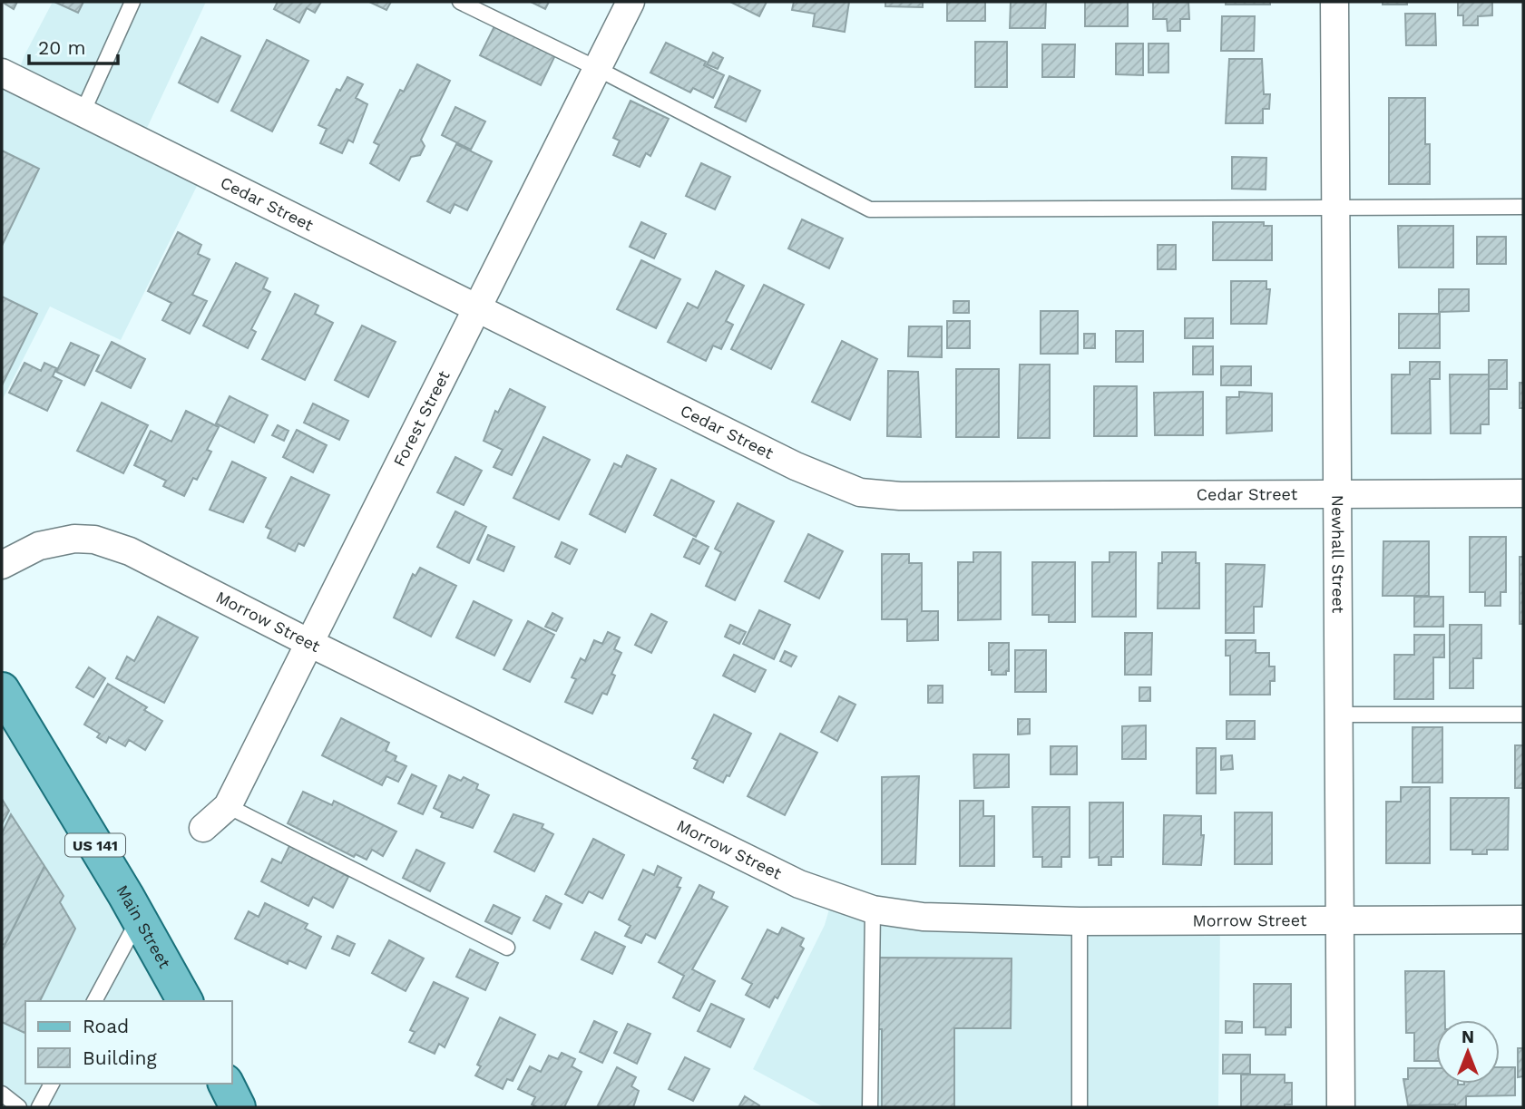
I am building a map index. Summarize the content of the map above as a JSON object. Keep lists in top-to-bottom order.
{
  "streets": {
    "main road": ["US 141", "Main Street"],
    "street": [
      "Cedar Street",
      "Forest Street",
      "Newhall Street",
      "Morrow Street"
    ]
  },
  "crossings": [
    ["Cedar Street", "Forest Street"],
    ["Cedar Street", "Newhall Street"],
    ["Forest Street", "Morrow Street"],
    ["Newhall Street", "Morrow Street"]
  ],
  "legend": ["Road", "Building"],
  "scale_bar": "20 m",
  "north": "top"
}
